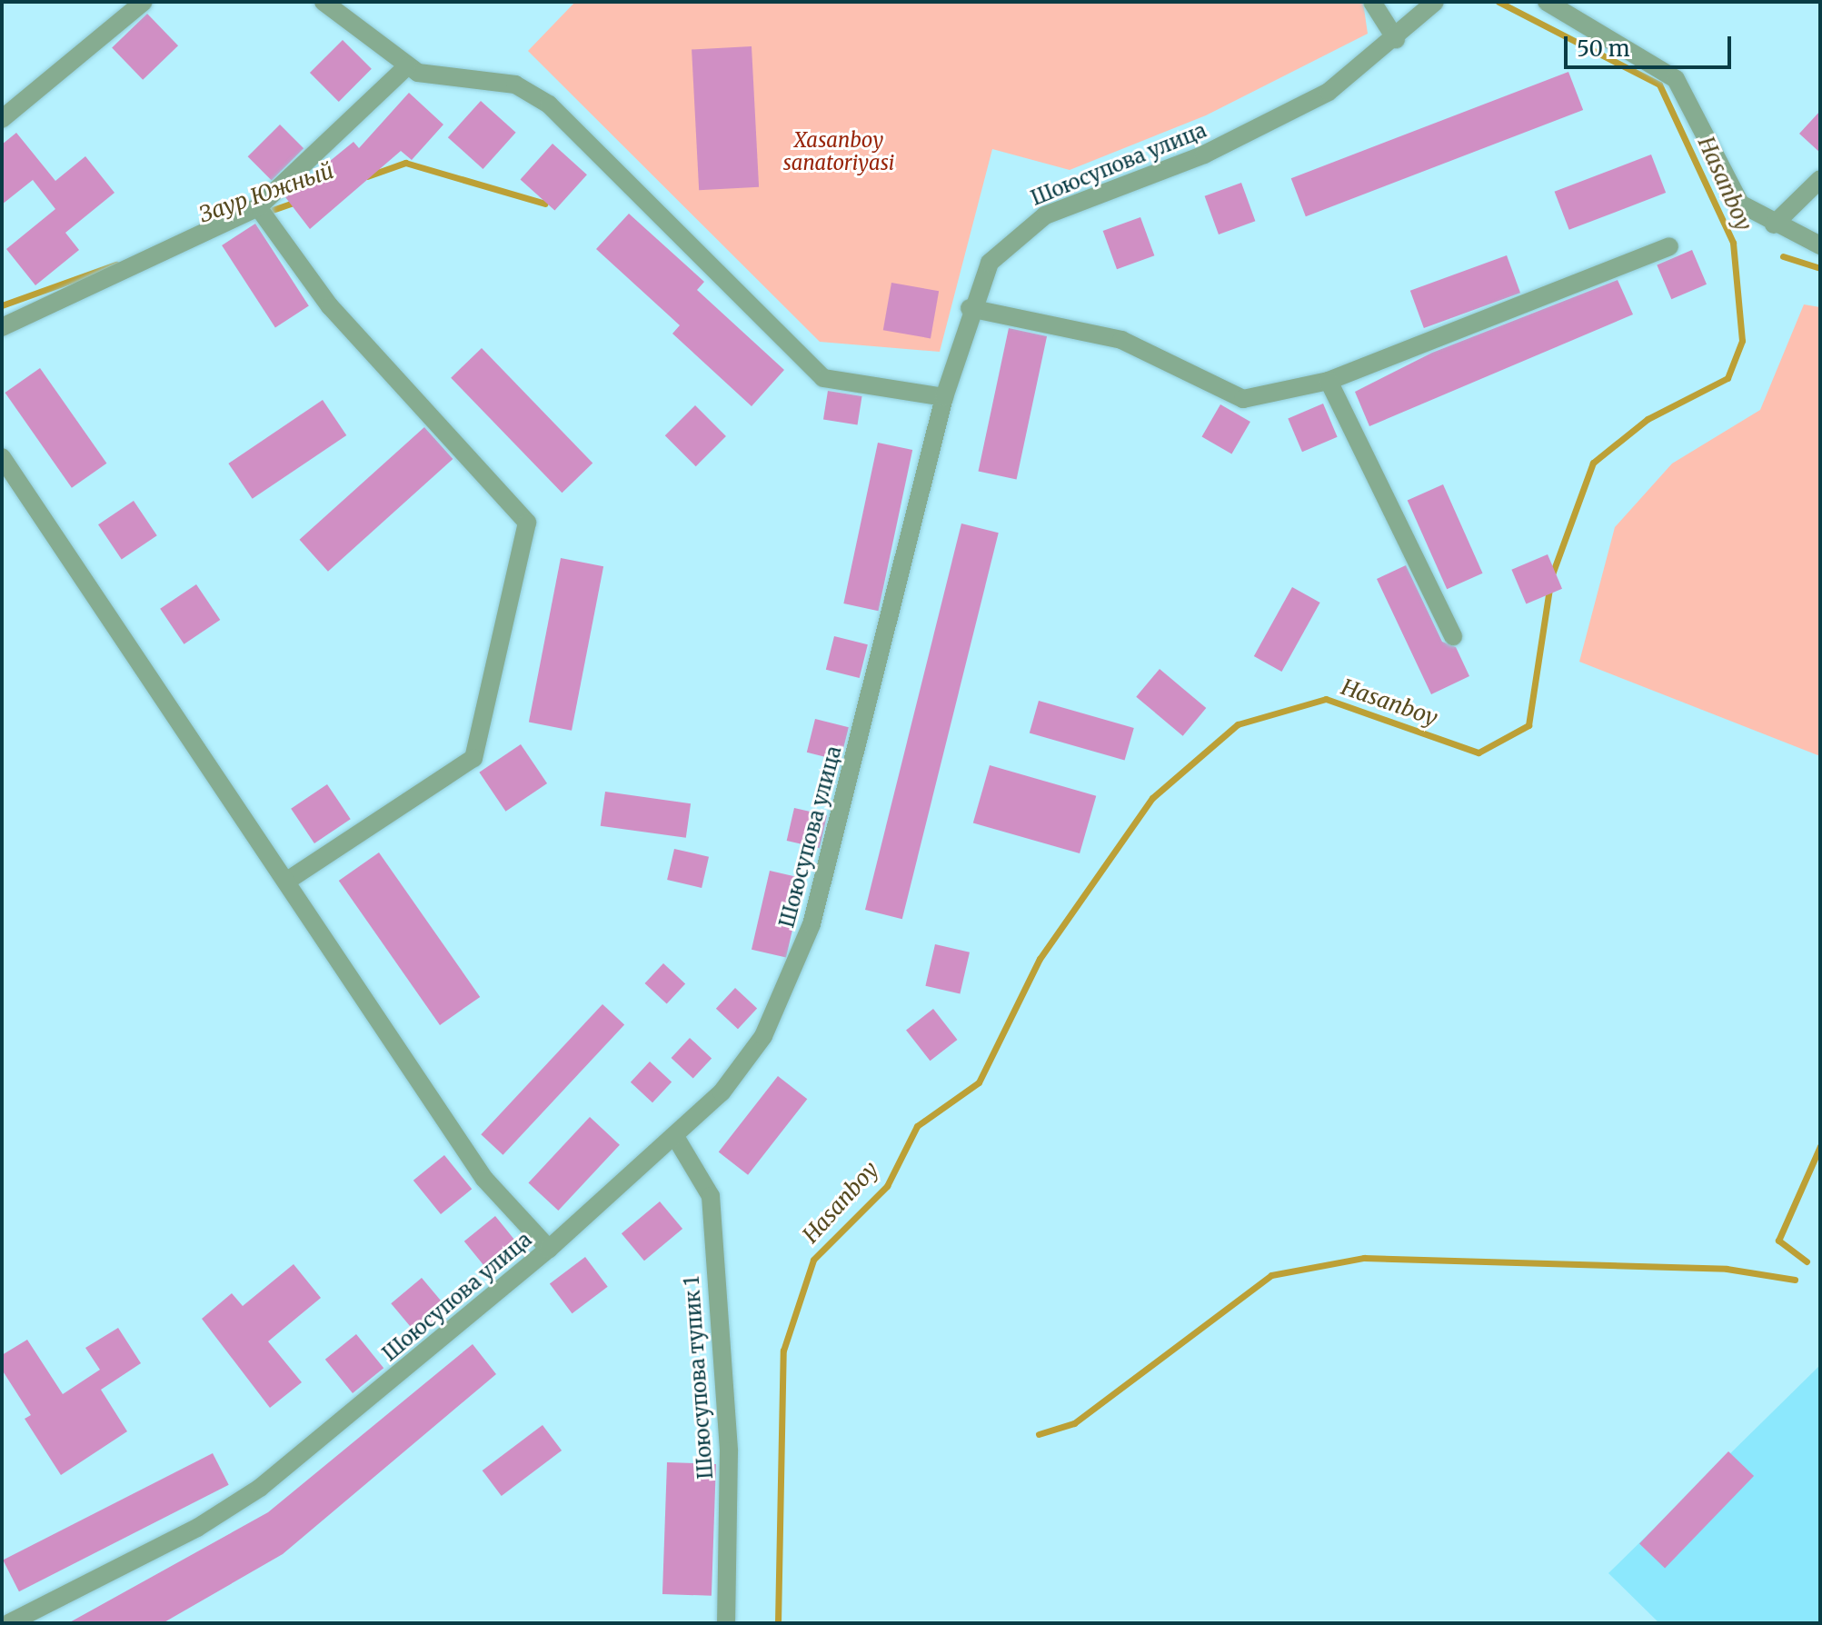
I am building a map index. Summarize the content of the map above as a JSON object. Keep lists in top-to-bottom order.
{
  "streets": {
    "street": ["Шоюсупова улица", "Шоюсупова тупик 1"]
  },
  "crossings": [
    ["Шоюсупова улица", "Шоюсупова тупик 1"]
  ],
  "water": ["Hasanboy", "Заур Южный"],
  "parks": ["Xasanboy sanatoriyasi"],
  "scale_bar": "50 m"
}
